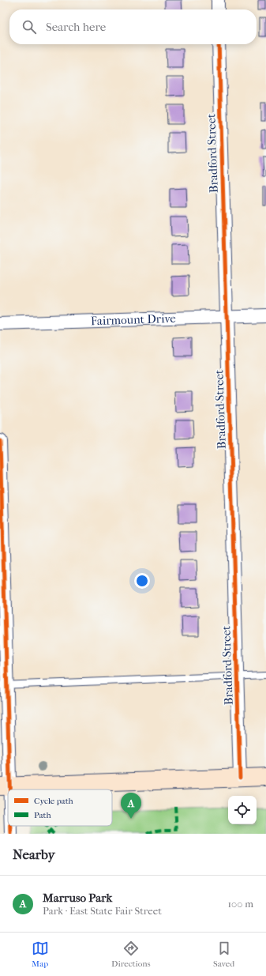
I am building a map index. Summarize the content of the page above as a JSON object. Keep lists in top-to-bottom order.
{
  "streets": {
    "street": ["Bradford Street", "Fairmount Drive"]
  },
  "crossings": [
    ["Bradford Street", "Fairmount Drive"]
  ],
  "legend": ["Cycle path", "Path"],
  "page": {
    "search": "Search here",
    "pins": "A",
    "heading": "Nearby",
    "list": [
      {
        "mark": "A",
        "name": "Marruso Park",
        "note": "Park · East State Fair Street",
        "value": "100 m"
      }
    ],
    "nav": ["Map", "Directions", "Saved"]
  }
}
